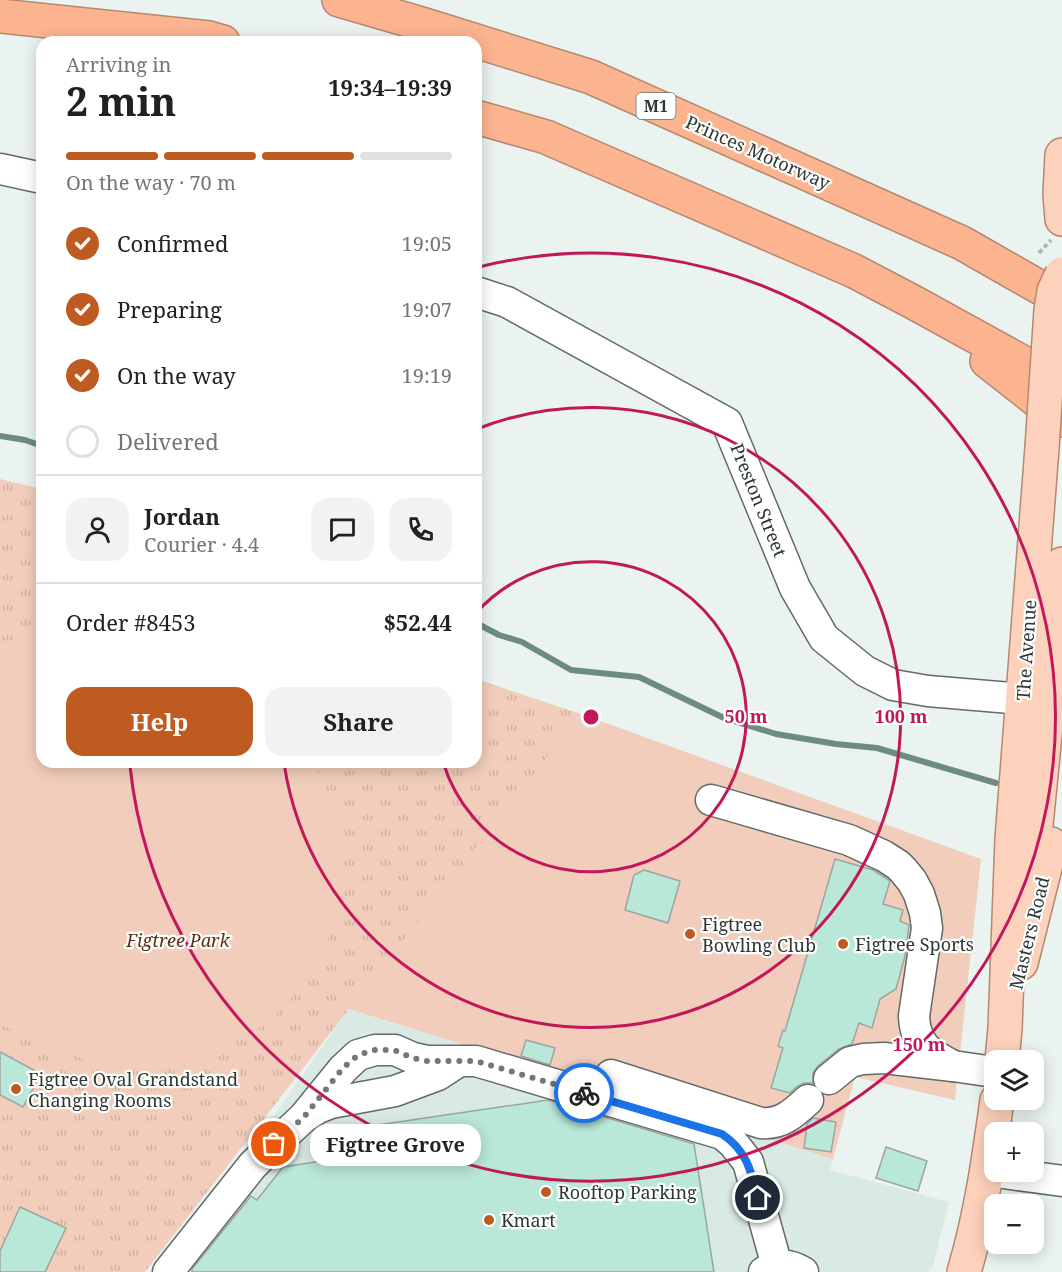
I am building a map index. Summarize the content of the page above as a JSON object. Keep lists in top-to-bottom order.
{
  "streets": {
    "highway": ["M1", "Princes Motorway"],
    "main road": ["The Avenue", "Masters Road"],
    "street": ["Preston Street"]
  },
  "crossings": [
    ["Preston Street", "The Avenue"],
    ["The Avenue", "Masters Road"]
  ],
  "parks": ["Figtree Park"],
  "places": [
    "Figtree Bowling Club",
    "Figtree Sports",
    "Figtree Oval Grandstand Changing Rooms",
    "Figtree Grove",
    "Rooftop Parking",
    "Kmart"
  ],
  "page": {
    "heading": ["2 min", "Arriving in", "19:34–19:39"],
    "panel": [
      "Jordan",
      "Courier · 4.4",
      "Order #8453",
      "$52.44"
    ],
    "bar": "On the way · 70 m",
    "list": [
      ["Confirmed", "19:05"],
      ["Preparing", "19:07"],
      ["On the way", "19:19"],
      "Delivered"
    ],
    "buttons": ["Help", "Share"],
    "map_buttons": ["+", "−"],
    "bubble": "Figtree Grove"
  },
  "rings": ["50 m", "100 m", "150 m"]
}
